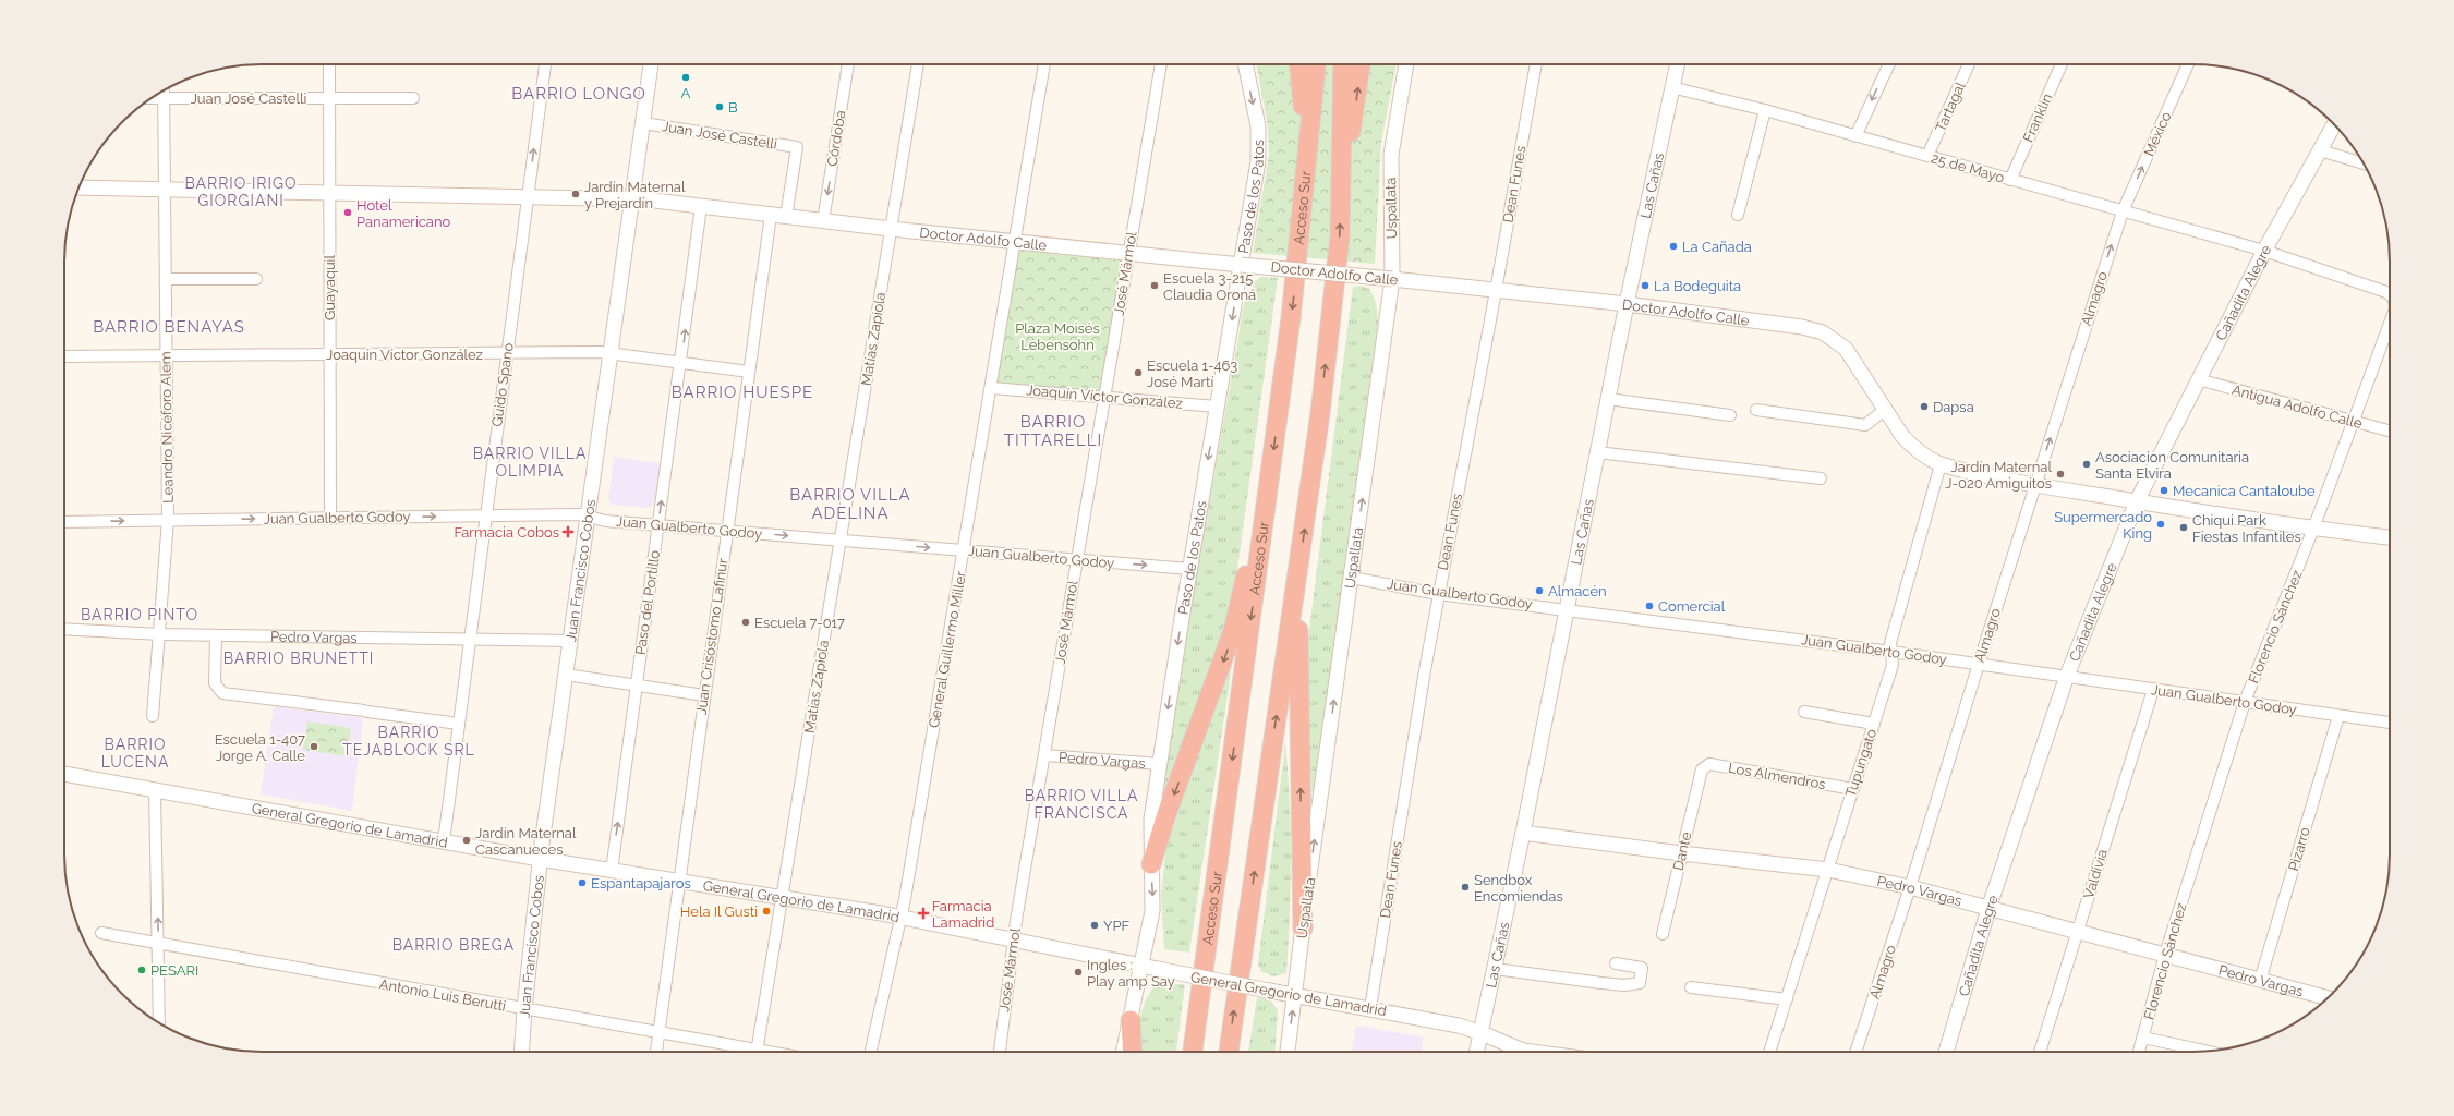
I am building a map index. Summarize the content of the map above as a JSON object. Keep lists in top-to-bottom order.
{
  "streets": {
    "highway": ["Acceso Sur"],
    "street": [
      "Juan José Castelli",
      "Tartagal",
      "Franklin",
      "México",
      "Córdoba",
      "25 de Mayo",
      "Dean Funes",
      "Las Cañas",
      "Paso de los Patos",
      "Uspallata",
      "Doctor Adolfo Calle",
      "José Mármol",
      "Guayaquil",
      "Cañadita Alegre",
      "Almagro",
      "Matías Zapiola",
      "Joaquín Víctor González",
      "Guido Spano",
      "Antigua Adolfo Calle",
      "Leandro Nicéforo Alem",
      "Juan Gualberto Godoy",
      "Juan Francisco Cobos",
      "Paso del Portillo",
      "Florencio Sánchez",
      "Pedro Vargas",
      "Juan Crisóstomo Lafinur",
      "General Guillermo Miller",
      "Tupungato",
      "Los Almendros",
      "General Gregorio de Lamadrid",
      "Pizarro",
      "Dante",
      "Valdivia",
      "Antonio Luis Berutti"
    ]
  },
  "crossings": [
    ["Juan José Castelli", "Doctor Adolfo Calle"],
    ["Juan José Castelli", "Guayaquil"],
    ["Juan José Castelli", "Leandro Nicéforo Alem"],
    ["Juan José Castelli", "Juan Francisco Cobos"],
    ["Tartagal", "25 de Mayo"],
    ["Franklin", "25 de Mayo"],
    ["México", "25 de Mayo"],
    ["México", "Almagro"],
    ["Córdoba", "Doctor Adolfo Calle"],
    ["25 de Mayo", "Las Cañas"],
    ["25 de Mayo", "Cañadita Alegre"],
    ["25 de Mayo", "Almagro"],
    ["Dean Funes", "Doctor Adolfo Calle"],
    ["Dean Funes", "Juan Gualberto Godoy"],
    ["Dean Funes", "General Gregorio de Lamadrid"],
    ["Las Cañas", "Doctor Adolfo Calle"],
    ["Las Cañas", "Juan Gualberto Godoy"],
    ["Las Cañas", "Pedro Vargas"],
    ["Las Cañas", "General Gregorio de Lamadrid"],
    ["Paso de los Patos", "Doctor Adolfo Calle"],
    ["Paso de los Patos", "Joaquín Víctor González"],
    ["Paso de los Patos", "Juan Gualberto Godoy"],
    ["Paso de los Patos", "Pedro Vargas"],
    ["Paso de los Patos", "General Gregorio de Lamadrid"],
    ["Uspallata", "Doctor Adolfo Calle"],
    ["Uspallata", "Juan Gualberto Godoy"],
    ["Uspallata", "General Gregorio de Lamadrid"],
    ["Doctor Adolfo Calle", "José Mármol"],
    ["Doctor Adolfo Calle", "Guayaquil"],
    ["Doctor Adolfo Calle", "Cañadita Alegre"],
    ["Doctor Adolfo Calle", "Almagro"],
    ["Doctor Adolfo Calle", "Matías Zapiola"],
    ["Doctor Adolfo Calle", "Guido Spano"],
    ["Doctor Adolfo Calle", "Leandro Nicéforo Alem"],
    ["Doctor Adolfo Calle", "Juan Francisco Cobos"],
    ["Doctor Adolfo Calle", "Paso del Portillo"],
    ["Doctor Adolfo Calle", "Florencio Sánchez"],
    ["Doctor Adolfo Calle", "Juan Crisóstomo Lafinur"],
    ["Doctor Adolfo Calle", "General Guillermo Miller"],
    ["Doctor Adolfo Calle", "Tupungato"],
    ["José Mármol", "Joaquín Víctor González"],
    ["José Mármol", "Juan Gualberto Godoy"],
    ["José Mármol", "Pedro Vargas"],
    ["José Mármol", "General Gregorio de Lamadrid"],
    ["Guayaquil", "Joaquín Víctor González"],
    ["Guayaquil", "Juan Gualberto Godoy"],
    ["Cañadita Alegre", "Antigua Adolfo Calle"],
    ["Cañadita Alegre", "Juan Gualberto Godoy"],
    ["Cañadita Alegre", "Pedro Vargas"],
    ["Almagro", "Juan Gualberto Godoy"],
    ["Almagro", "Pedro Vargas"],
    ["Matías Zapiola", "Juan Gualberto Godoy"],
    ["Matías Zapiola", "General Gregorio de Lamadrid"],
    ["Joaquín Víctor González", "Guido Spano"],
    ["Joaquín Víctor González", "Leandro Nicéforo Alem"],
    ["Joaquín Víctor González", "Juan Francisco Cobos"],
    ["Joaquín Víctor González", "Paso del Portillo"],
    ["Joaquín Víctor González", "Juan Crisóstomo Lafinur"],
    ["Joaquín Víctor González", "General Guillermo Miller"],
    ["Guido Spano", "Juan Gualberto Godoy"],
    ["Guido Spano", "Pedro Vargas"],
    ["Guido Spano", "General Gregorio de Lamadrid"],
    ["Antigua Adolfo Calle", "Florencio Sánchez"],
    ["Leandro Nicéforo Alem", "Juan Gualberto Godoy"],
    ["Leandro Nicéforo Alem", "Pedro Vargas"],
    ["Juan Gualberto Godoy", "Juan Francisco Cobos"],
    ["Juan Gualberto Godoy", "Paso del Portillo"],
    ["Juan Gualberto Godoy", "Florencio Sánchez"],
    ["Juan Gualberto Godoy", "Juan Crisóstomo Lafinur"],
    ["Juan Gualberto Godoy", "General Guillermo Miller"],
    ["Juan Gualberto Godoy", "Tupungato"],
    ["Juan Gualberto Godoy", "Pizarro"],
    ["Juan Gualberto Godoy", "Valdivia"],
    ["Juan Francisco Cobos", "Pedro Vargas"],
    ["Juan Francisco Cobos", "General Gregorio de Lamadrid"],
    ["Juan Francisco Cobos", "Antonio Luis Berutti"],
    ["Paso del Portillo", "General Gregorio de Lamadrid"],
    ["Florencio Sánchez", "Pedro Vargas"],
    ["Pedro Vargas", "Tupungato"],
    ["Pedro Vargas", "Pizarro"],
    ["Pedro Vargas", "Dante"],
    ["Pedro Vargas", "Valdivia"],
    ["Juan Crisóstomo Lafinur", "General Gregorio de Lamadrid"],
    ["Juan Crisóstomo Lafinur", "Antonio Luis Berutti"],
    ["General Guillermo Miller", "General Gregorio de Lamadrid"],
    ["Tupungato", "Los Almendros"],
    ["Los Almendros", "Dante"]
  ],
  "one_way": [
    "México",
    "Córdoba",
    "Paso de los Patos",
    "Uspallata",
    "Juan Gualberto Godoy",
    "Paso del Portillo"
  ],
  "districts": [
    "BARRIO LONGO",
    "BARRIO IRIGO GIORGIANI",
    "BARRIO BENAYAS",
    "BARRIO HUESPE",
    "BARRIO TITTARELLI",
    "BARRIO VILLA OLIMPIA",
    "BARRIO VILLA ADELINA",
    "BARRIO PINTO",
    "BARRIO BRUNETTI",
    "BARRIO TEJABLOCK SRL",
    "BARRIO LUCENA",
    "BARRIO VILLA FRANCISCA",
    "BARRIO BREGA"
  ],
  "parks": ["Plaza Moisés Lebensohn"],
  "places": {
    "other": [
      "A",
      "B",
      "Jardín Maternal y Prejardín",
      "Hotel Panamericano",
      "La Cañada",
      "Escuela 3-215 Claudia Oroná",
      "La Bodeguita",
      "Escuela 1-463 José Martí",
      "Dapsa",
      "Asociacion Comunitaria Santa Elvira",
      "Jardín Maternal J-020 Amiguitos",
      "Mecanica Cantaloube",
      "Supermercado King",
      "Chiqui Park Fiestas Infantiles",
      "Almacén",
      "Comercial",
      "Escuela 7-017",
      "Escuela 1-407 Jorge A. Calle",
      "Jardín Maternal Cascanueces",
      "Espantapajaros",
      "Sendbox Encomiendas",
      "Hela Il Gusti",
      "YPF",
      "PESARI",
      "Ingles : Play amp Say"
    ],
    "health": ["Farmacia Cobos", "Farmacia Lamadrid"]
  }
}
